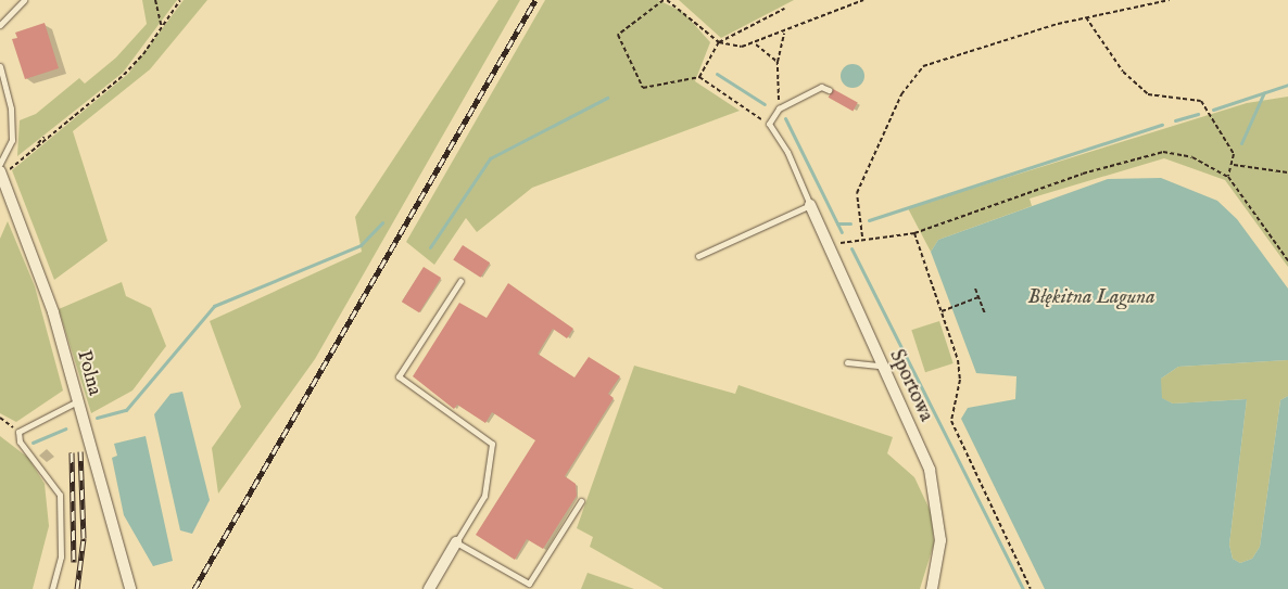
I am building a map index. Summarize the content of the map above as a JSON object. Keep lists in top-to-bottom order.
{
  "streets": {
    "street": ["Polna", "Sportowa"]
  },
  "water": ["Błękitna Laguna"]
}
